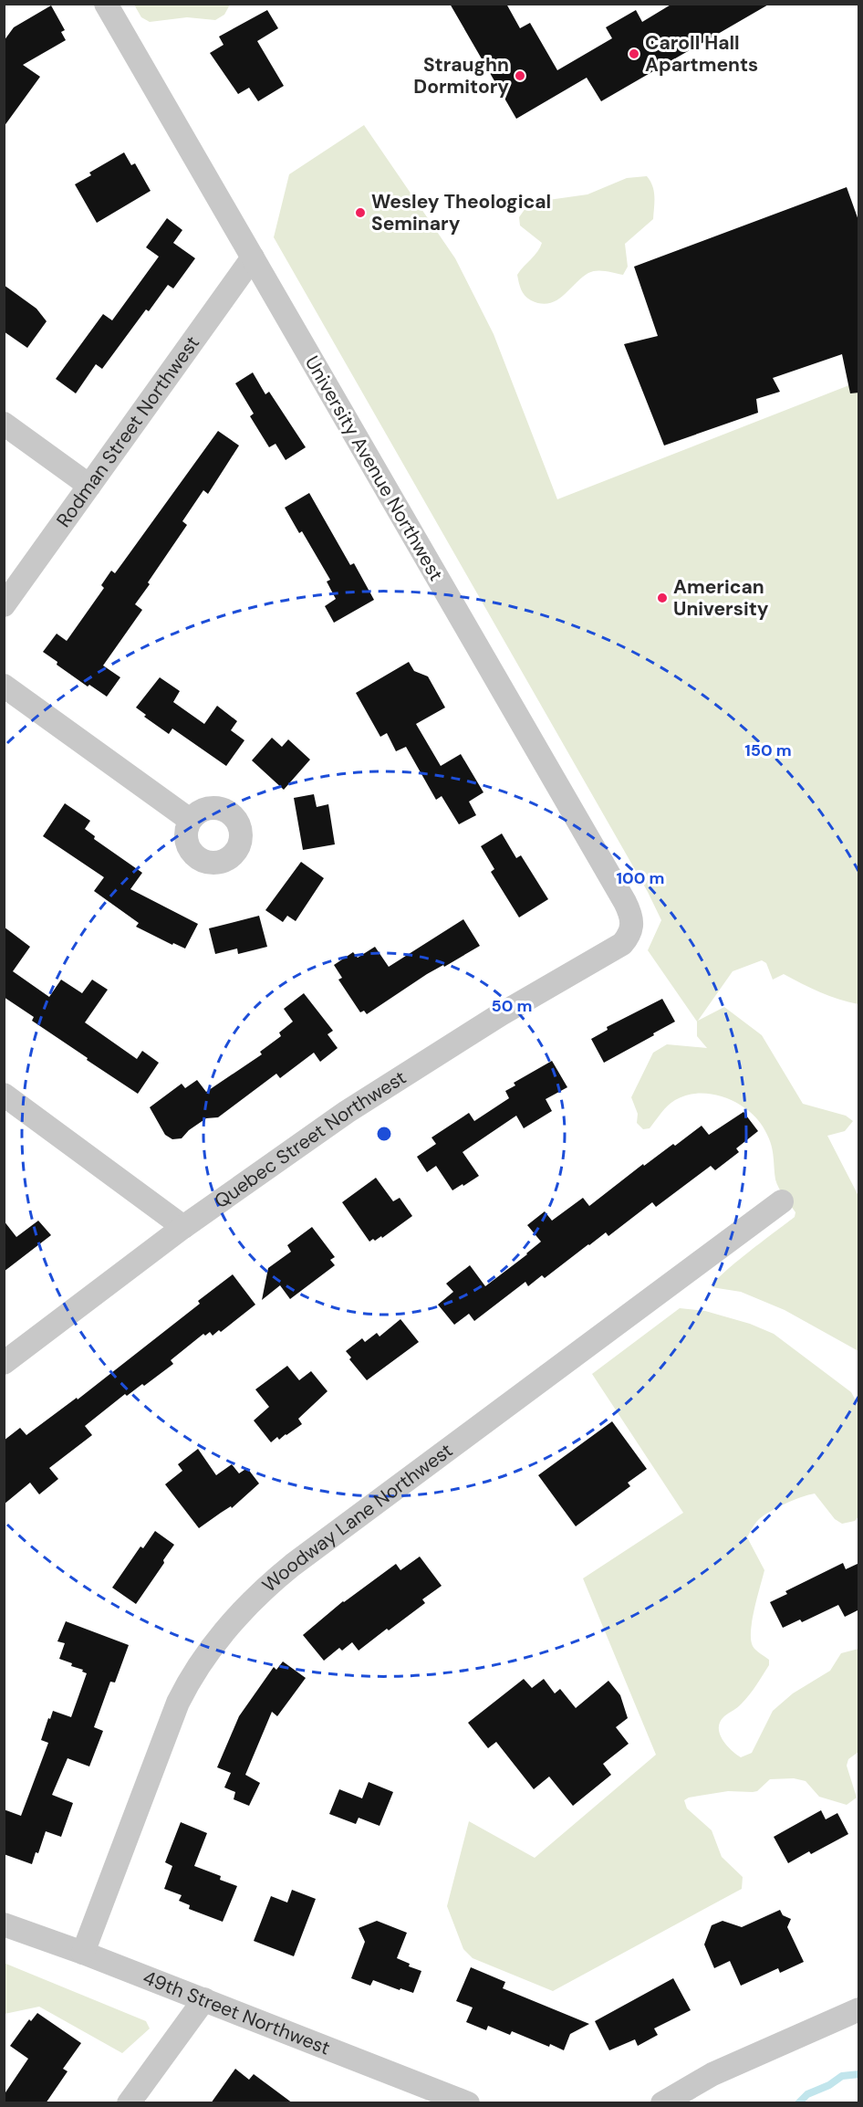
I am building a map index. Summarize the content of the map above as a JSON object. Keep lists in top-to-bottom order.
{
  "streets": {
    "street": [
      "Rodman Street Northwest",
      "University Avenue Northwest",
      "Quebec Street Northwest",
      "Woodway Lane Northwest",
      "49th Street Northwest"
    ]
  },
  "crossings": [
    ["Rodman Street Northwest", "University Avenue Northwest"],
    ["University Avenue Northwest", "Quebec Street Northwest"],
    ["Woodway Lane Northwest", "49th Street Northwest"]
  ],
  "places": [
    "Caroll Hall Apartments",
    "Straughn Dormitory",
    "Wesley Theological Seminary",
    "American University"
  ],
  "rings": ["150 m", "100 m", "50 m"]
}
